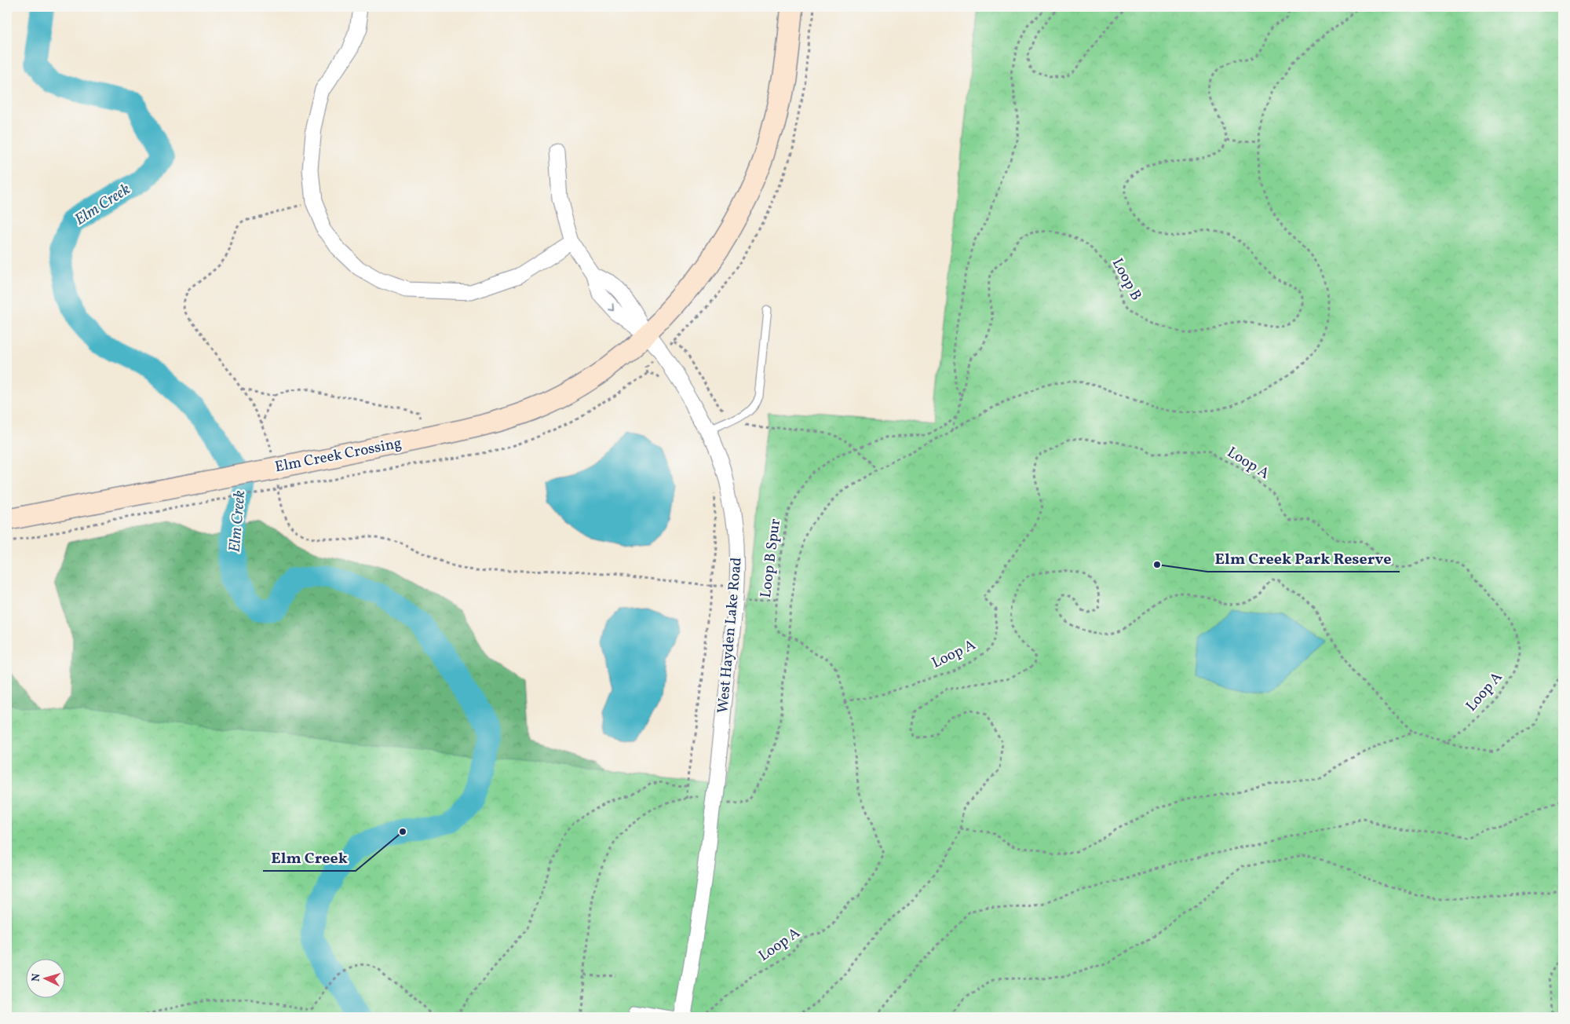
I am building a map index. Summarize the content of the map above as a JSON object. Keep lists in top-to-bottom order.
{
  "streets": {
    "main road": ["Elm Creek Crossing"],
    "street": ["West Hayden Lake Road"],
    "path": ["Loop B", "Loop A", "Loop B Spur"]
  },
  "crossings": [
    ["Elm Creek Crossing", "West Hayden Lake Road"]
  ],
  "water": ["Elm Creek"],
  "places": ["Elm Creek Park Reserve", "Elm Creek"],
  "north": "left"
}
